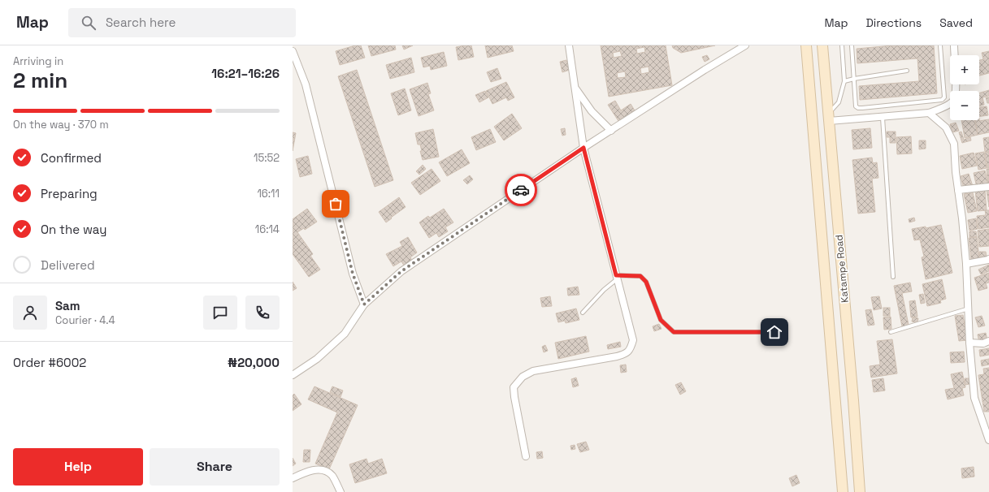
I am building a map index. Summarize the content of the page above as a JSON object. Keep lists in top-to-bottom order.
{
  "streets": {
    "main road": ["Katampe Road"]
  },
  "page": {
    "header": "Map",
    "search": "Search here",
    "nav": ["Map", "Directions", "Saved"],
    "heading": ["2 min", "Arriving in", "16:21–16:26"],
    "panel": [
      "Sam",
      "Courier · 4.4",
      "Order #6002",
      "₦20,000"
    ],
    "map_buttons": ["+", "−"],
    "bar": "On the way · 370 m",
    "list": [
      ["Confirmed", "15:52"],
      ["Preparing", "16:11"],
      ["On the way", "16:14"],
      "Delivered"
    ],
    "buttons": ["Help", "Share"]
  }
}
